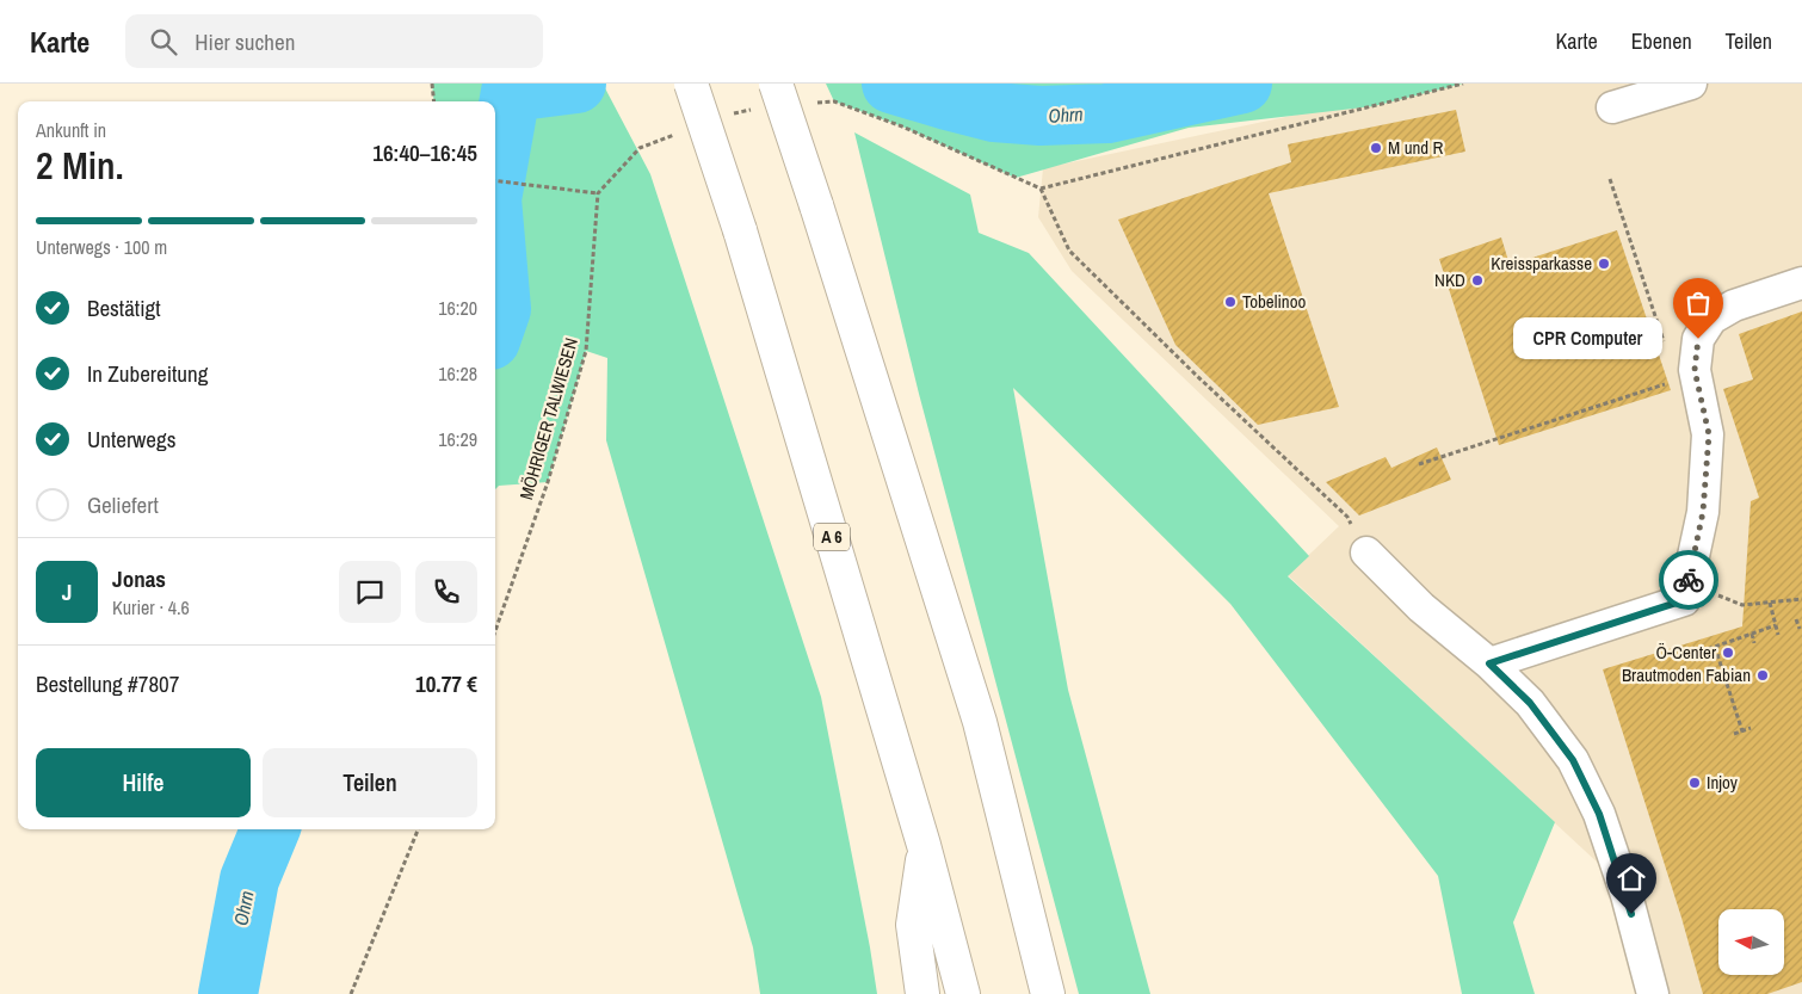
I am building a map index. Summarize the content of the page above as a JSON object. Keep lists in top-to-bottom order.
{
  "streets": {
    "highway": ["A 6"],
    "path": ["MÖHRIGER TALWIESEN"]
  },
  "water": ["Ohrn"],
  "places": [
    "M und R",
    "Kreissparkasse",
    "NKD",
    "Tobelinoo",
    "CPR Computer",
    "Ö-Center",
    "Brautmoden Fabian",
    "Injoy"
  ],
  "north": "left",
  "page": {
    "header": "Karte",
    "search": "Hier suchen",
    "nav": ["Karte", "Ebenen", "Teilen"],
    "heading": ["2 Min.", "Ankunft in", "16:40–16:45"],
    "panel": [
      "Jonas",
      "Kurier · 4.6",
      "Bestellung #7807",
      "10.77 €"
    ],
    "bar": "Unterwegs · 100 m",
    "list": [
      ["Bestätigt", "16:20"],
      ["In Zubereitung", "16:28"],
      ["Unterwegs", "16:29"],
      "Geliefert"
    ],
    "bubble": "CPR Computer",
    "round": "J",
    "buttons": ["Hilfe", "Teilen"]
  }
}
